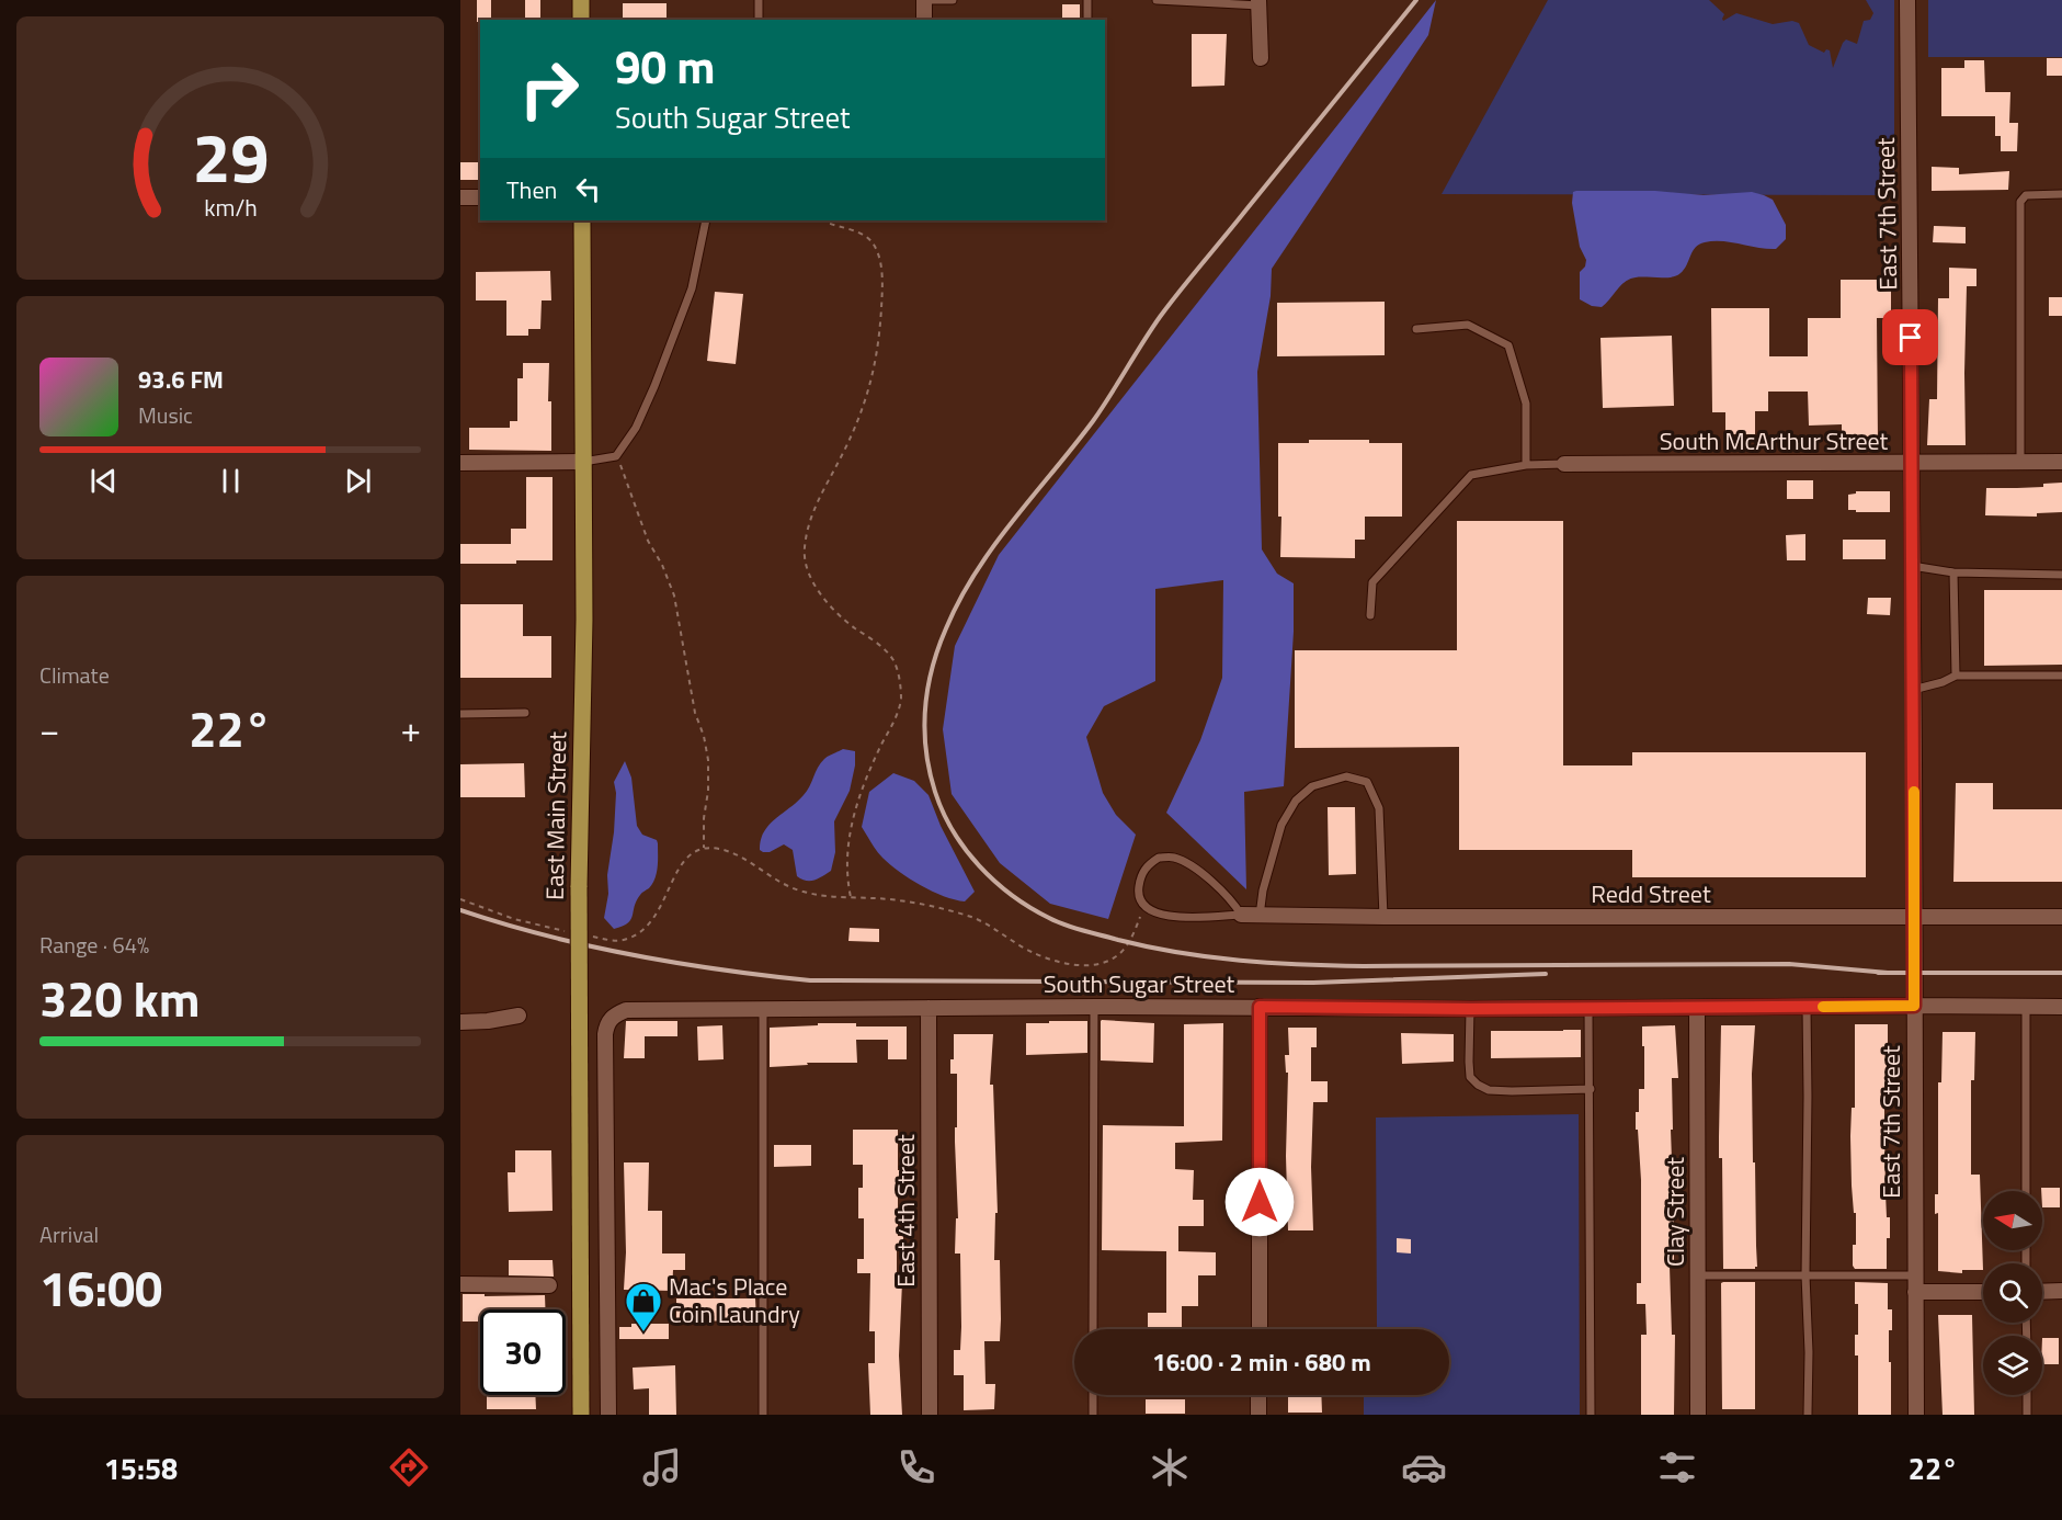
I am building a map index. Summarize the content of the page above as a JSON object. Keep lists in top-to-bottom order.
{
  "streets": {
    "main road": ["East Main Street"],
    "street": [
      "East 7th Street",
      "South McArthur Street",
      "Redd Street",
      "South Sugar Street",
      "East 4th Street",
      "Clay Street"
    ]
  },
  "crossings": [
    ["East 7th Street", "South McArthur Street"],
    ["East 7th Street", "Redd Street"],
    ["East 7th Street", "South Sugar Street"],
    ["South Sugar Street", "East 4th Street"],
    ["South Sugar Street", "Clay Street"]
  ],
  "places": {
    "shop": ["Mac's Place Coin Laundry"]
  },
  "north": "left",
  "page": {
    "turn": ["90 m", "South Sugar Street"],
    "then": "Then",
    "song": ["93.6 FM", "Music"],
    "tile": [
      "Climate",
      ["Range · 64%", "320 km"],
      ["Arrival", "16:00"]
    ],
    "heat": ["−", "22°", "+"],
    "limit": "30",
    "trip": "16:00 · 2 min · 680 m",
    "tabs": ["15:58", "22°"],
    "gauge": ["29", "km/h"]
  }
}
